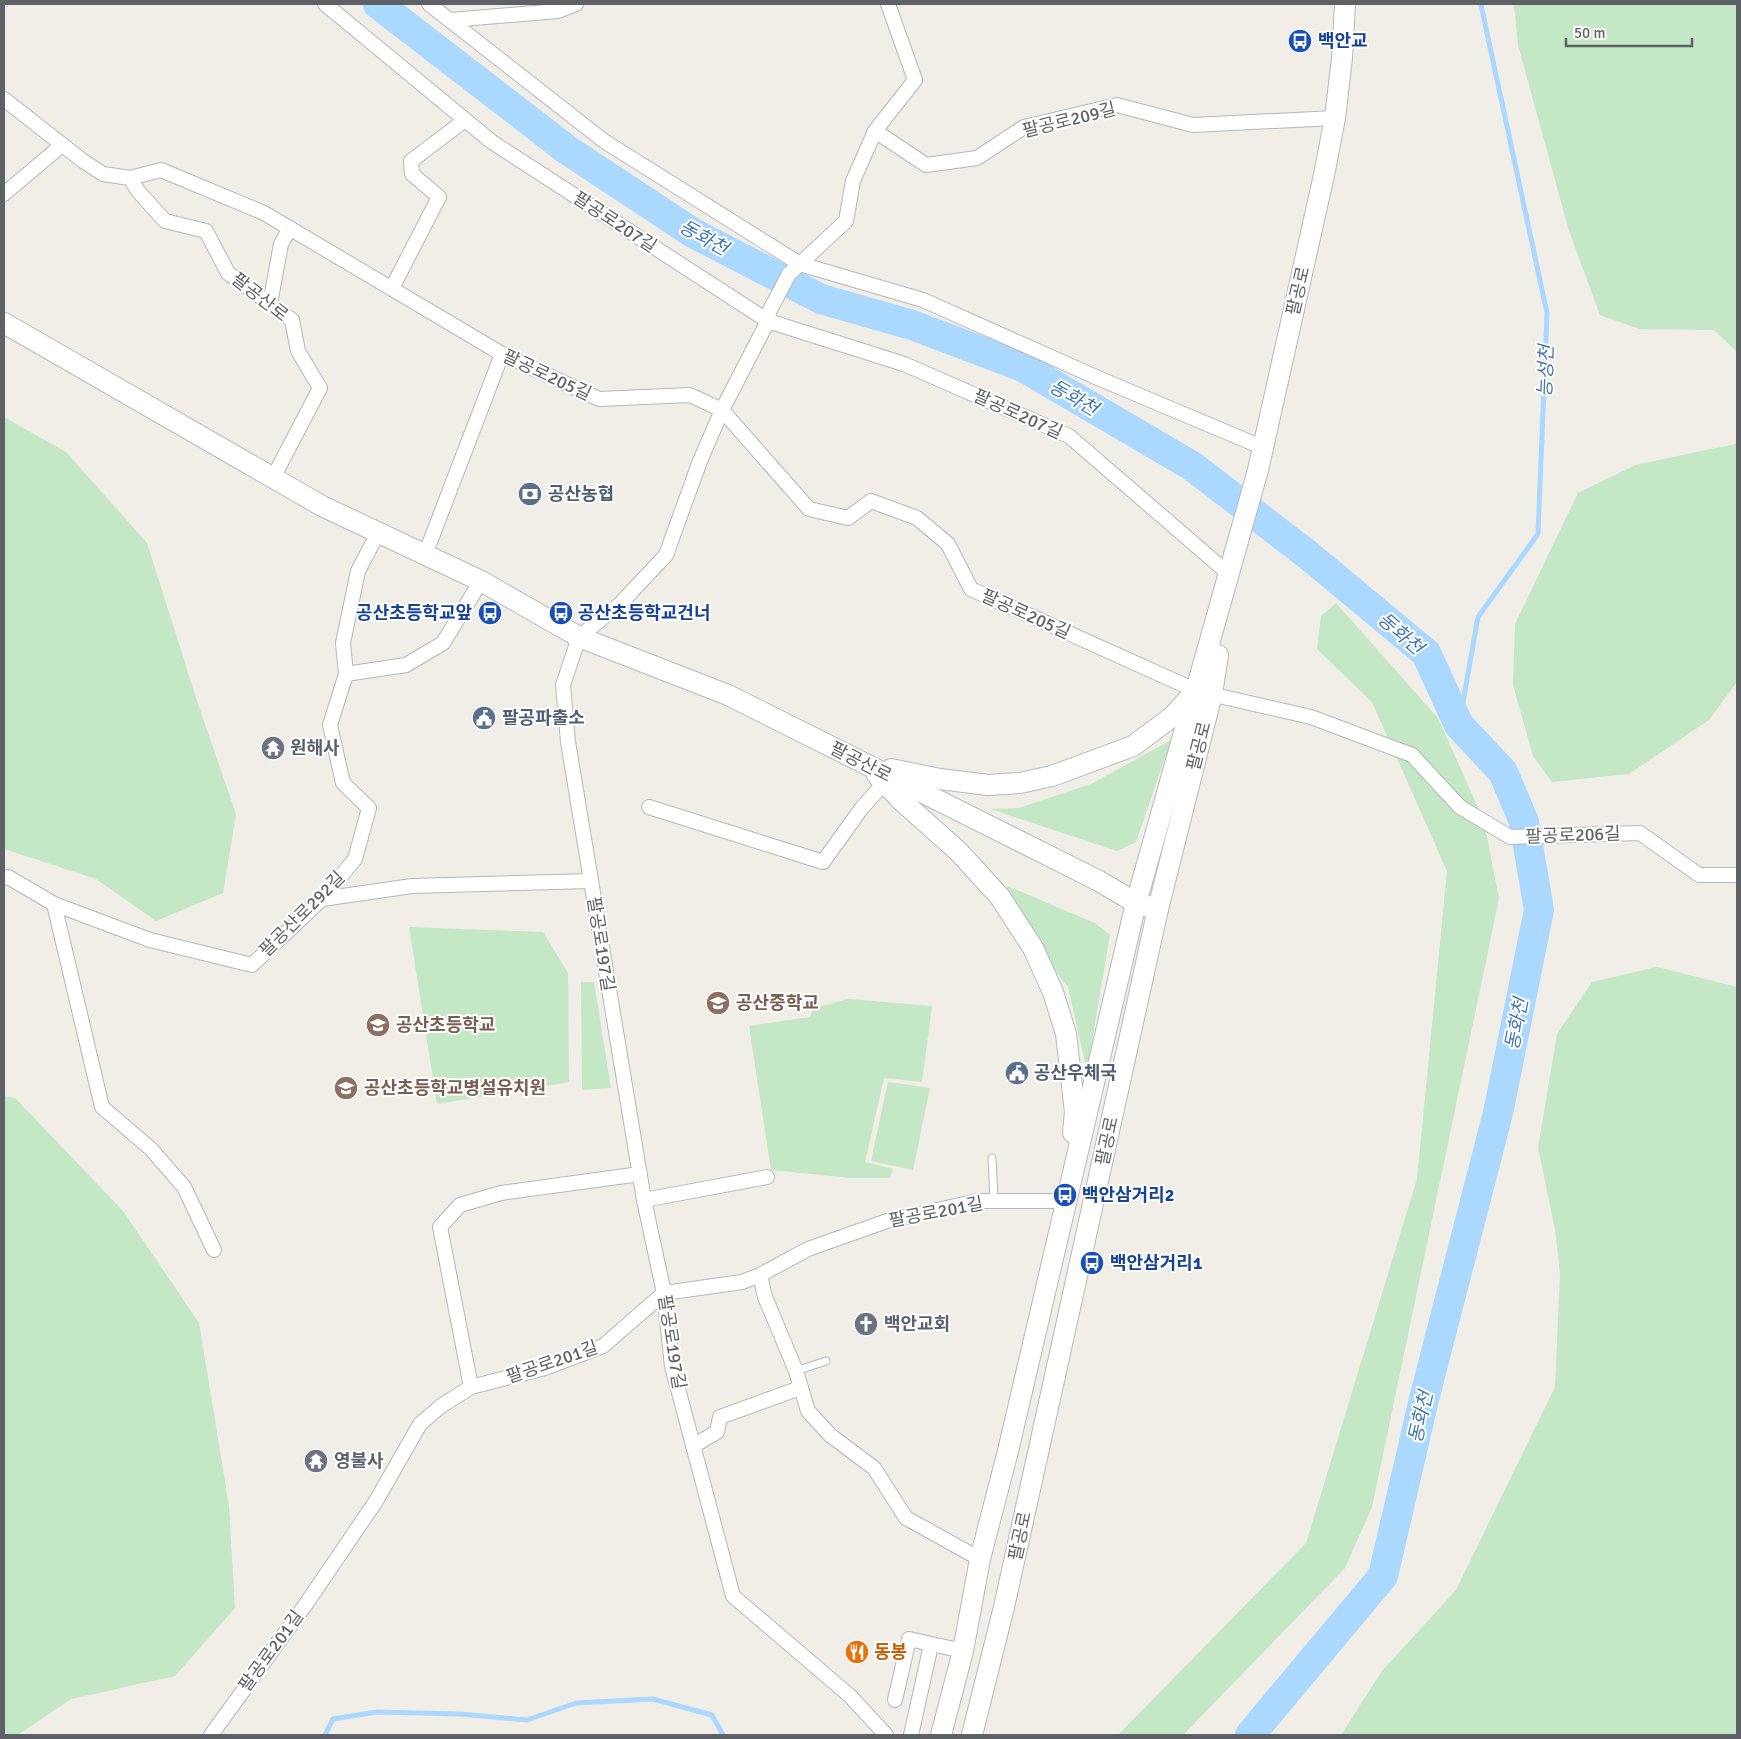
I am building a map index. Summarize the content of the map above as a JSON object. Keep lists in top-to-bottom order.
{
  "streets": {
    "main road": ["팔공로", "팔공산로"],
    "street": [
      "팔공로209길",
      "팔공로207길",
      "팔공로205길",
      "팔공로206길",
      "팔공산로292길",
      "팔공로197길",
      "팔공로201길"
    ]
  },
  "crossings": [
    ["팔공로209길", "팔공로"],
    ["팔공로207길", "팔공로"],
    ["팔공로", "팔공산로"],
    ["팔공로", "팔공로205길"],
    ["팔공로", "팔공로206길"],
    ["팔공로", "팔공로201길"],
    ["팔공산로", "팔공로205길"],
    ["팔공산로", "팔공산로292길"],
    ["팔공산로", "팔공로197길"],
    ["팔공로205길", "팔공로206길"],
    ["팔공산로292길", "팔공로197길"],
    ["팔공로197길", "팔공로201길"]
  ],
  "water": ["동화천", "능성천"],
  "places": {
    "bus stop": [
      "백안교",
      "공산초등학교앞",
      "공산초등학교건너",
      "백안삼거리2",
      "백안삼거리1"
    ],
    "bank": ["공산농협"],
    "public building": ["팔공파출소", "공산우체국"],
    "temple": ["원해사", "영불사"],
    "school or university": ["공산중학교", "공산초등학교", "공산초등학교병설유치원"],
    "church": ["백안교회"],
    "restaurant": ["동봉"]
  },
  "scale_bar": "50 m"
}
